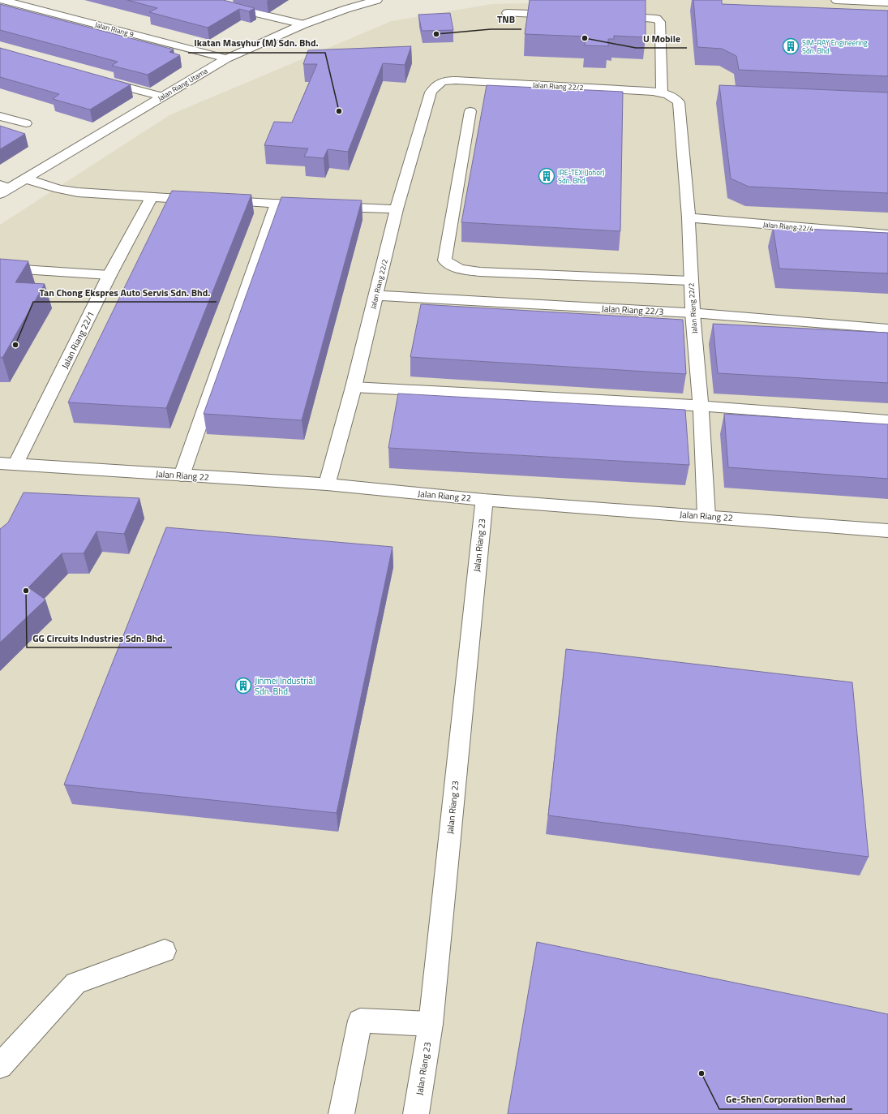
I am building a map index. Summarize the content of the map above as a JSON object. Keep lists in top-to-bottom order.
{
  "streets": {
    "street": [
      "Jalan Riang 9",
      "Jalan Riang Utama",
      "Jalan Riang 22/2",
      "Jalan Riang 22/4",
      "Jalan Riang 22/3",
      "Jalan Riang 22/1",
      "Jalan Riang 22",
      "Jalan Riang 23"
    ]
  },
  "crossings": [
    ["Jalan Riang 9", "Jalan Riang Utama"],
    ["Jalan Riang 22/2", "Jalan Riang 22/4"],
    ["Jalan Riang 22/2", "Jalan Riang 22/3"],
    ["Jalan Riang 22/2", "Jalan Riang 22"],
    ["Jalan Riang 22/1", "Jalan Riang 22"],
    ["Jalan Riang 22", "Jalan Riang 23"]
  ],
  "places": {
    "other": [
      "TNB",
      "U Mobile",
      "Ikatan Masyhur (M) Sdn. Bhd.",
      "Tan Chong Ekspres Auto Servis Sdn. Bhd.",
      "GG Circuits Industries Sdn. Bhd.",
      "Ge-Shen Corporation Berhad"
    ],
    "building": ["SIM-RAY Engineering Sdn. Bhd.", "IRE-TEX (Johor) Sdn. Bhd.", "Jinmei Industrial Sdn. Bhd."]
  }
}
